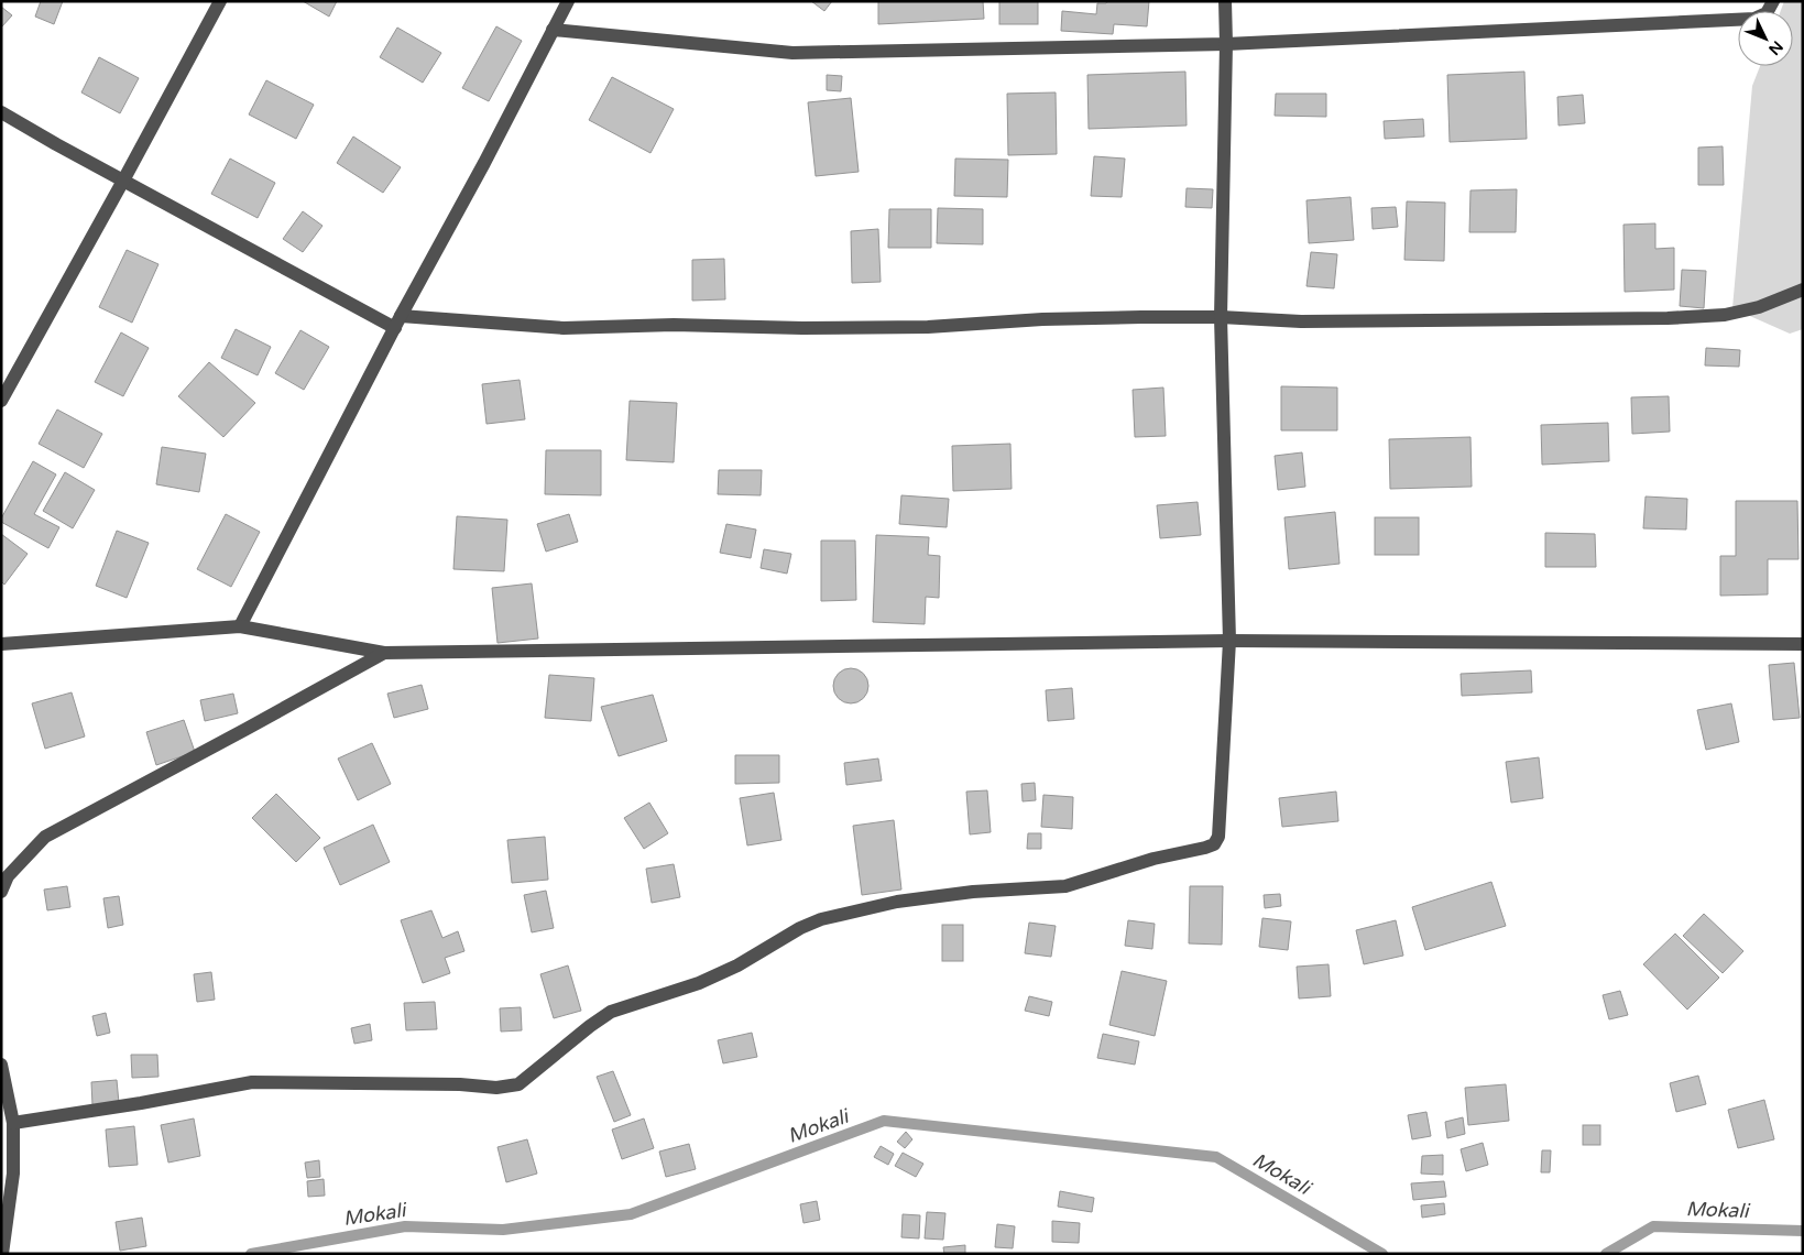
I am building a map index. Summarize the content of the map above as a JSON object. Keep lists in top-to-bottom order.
{
  "water": ["Mokali"],
  "north": "bottom right"
}
